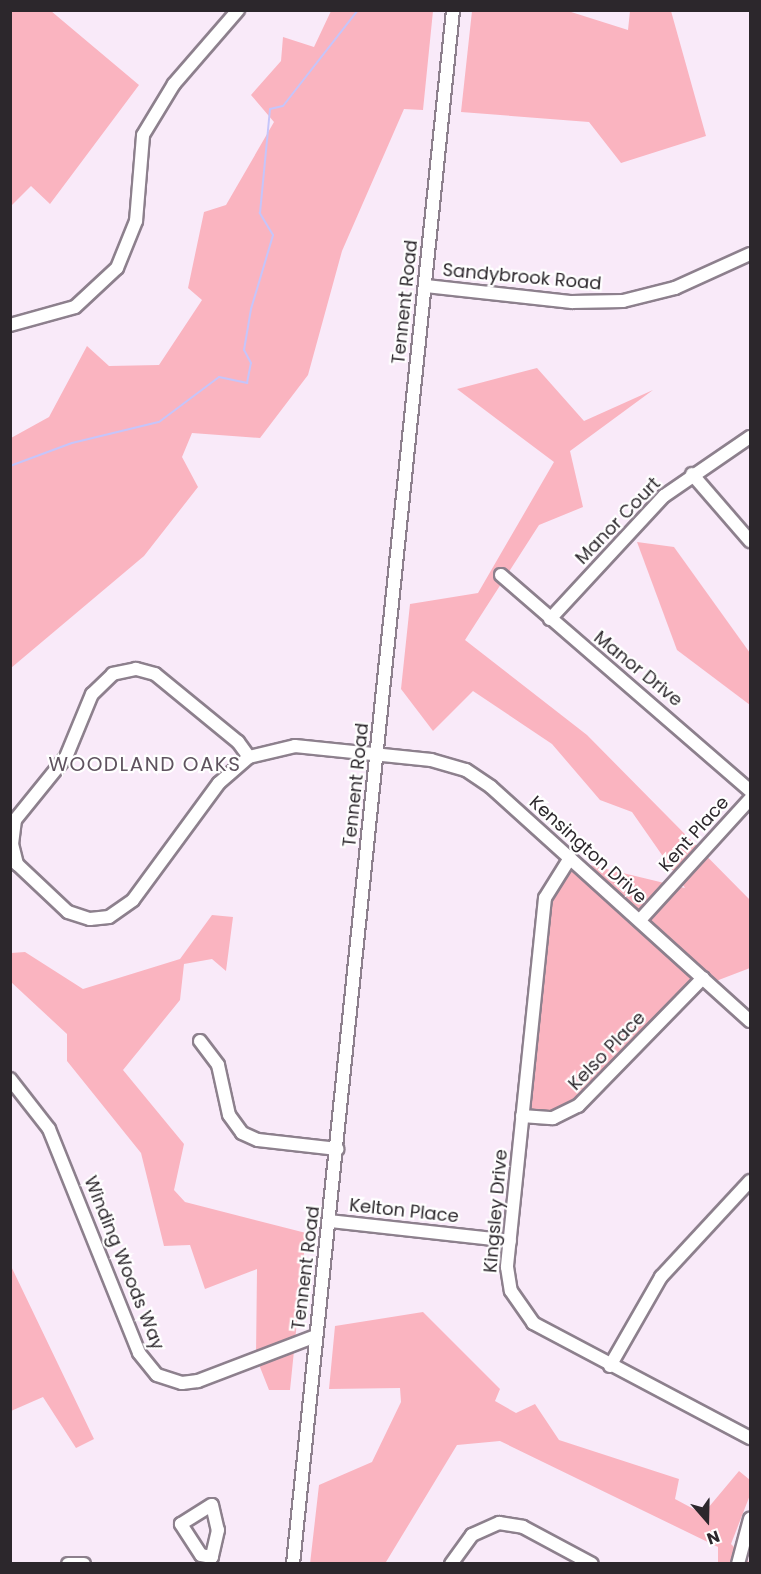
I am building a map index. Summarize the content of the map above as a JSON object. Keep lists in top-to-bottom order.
{
  "streets": {
    "street": [
      "Sandybrook Road",
      "Tennent Road",
      "Manor Court",
      "Manor Drive",
      "Kent Place",
      "Kensington Drive",
      "Kelso Place",
      "Kelton Place",
      "Kingsley Drive",
      "Winding Woods Way"
    ]
  },
  "crossings": [
    ["Sandybrook Road", "Tennent Road"],
    ["Tennent Road", "Kensington Drive"],
    ["Tennent Road", "Kelton Place"],
    ["Tennent Road", "Winding Woods Way"],
    ["Manor Court", "Manor Drive"],
    ["Kent Place", "Kensington Drive"],
    ["Kensington Drive", "Kelso Place"],
    ["Kensington Drive", "Kingsley Drive"],
    ["Kelso Place", "Kingsley Drive"],
    ["Kelton Place", "Kingsley Drive"]
  ],
  "districts": ["WOODLAND OAKS"],
  "north": "bottom"
}
